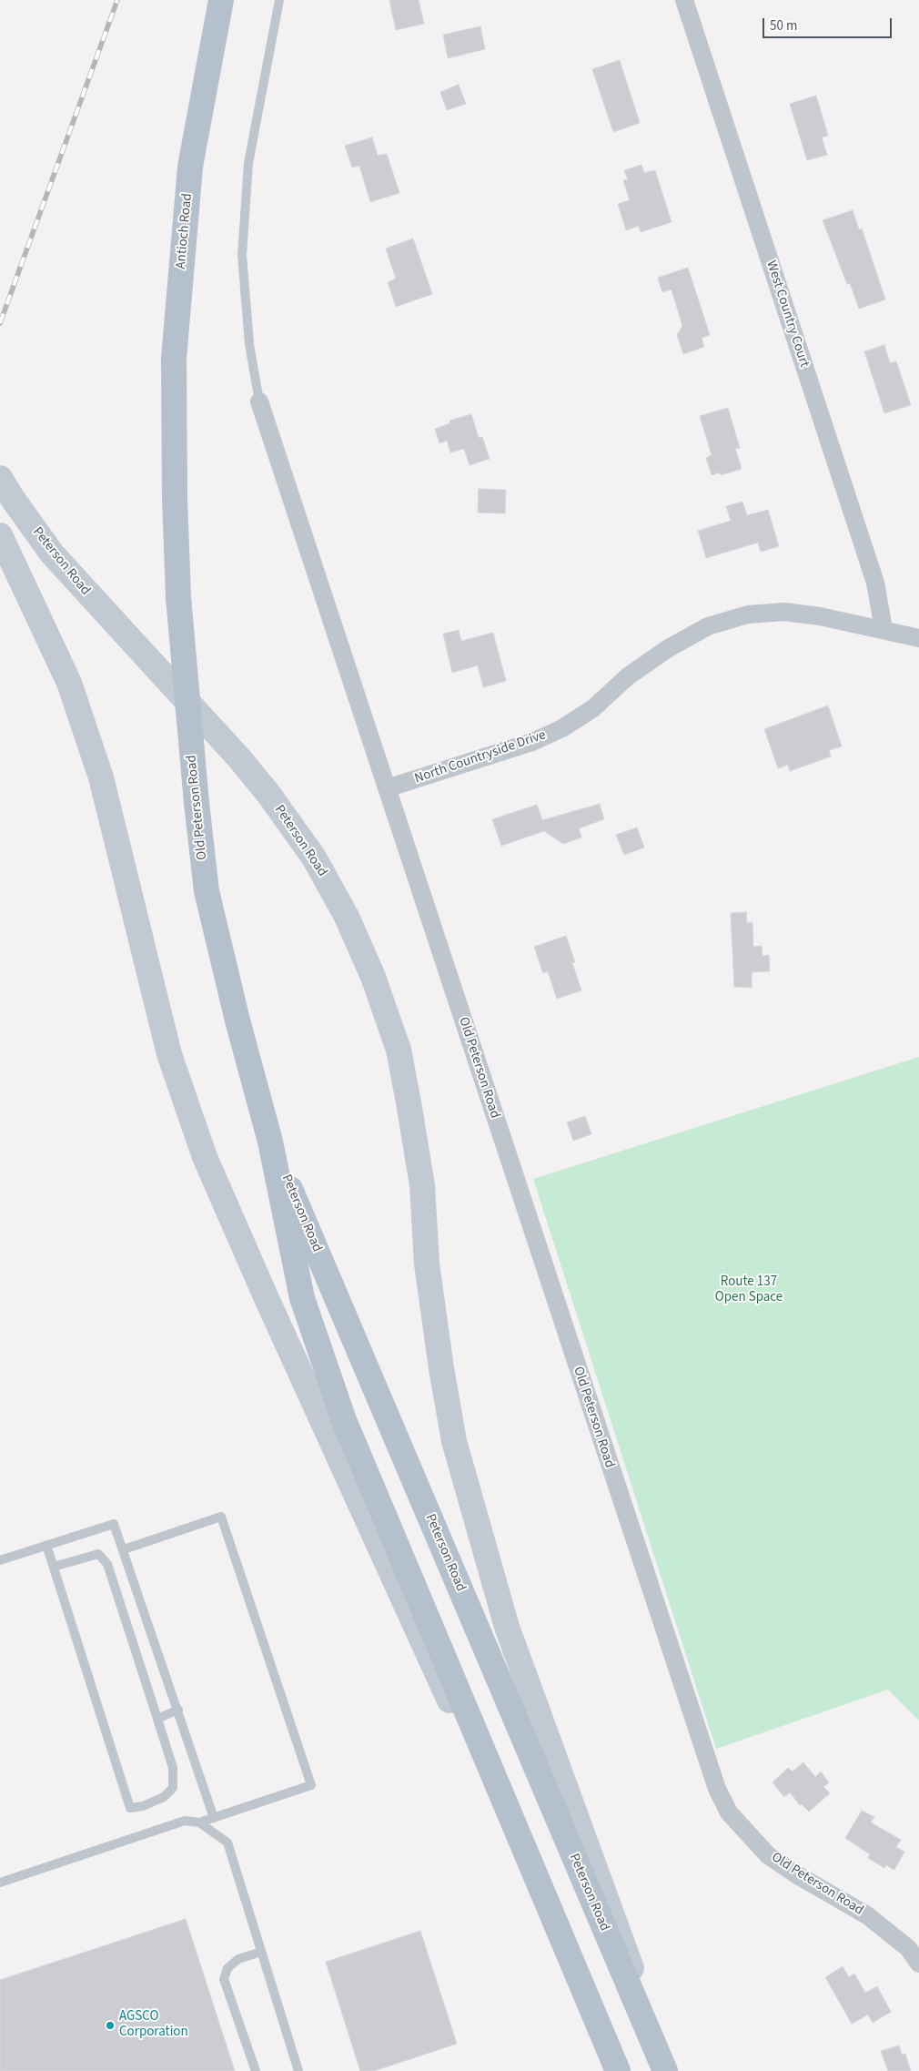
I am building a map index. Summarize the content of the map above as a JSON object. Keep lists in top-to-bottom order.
{
  "streets": {
    "main road": ["Antioch Road", "Peterson Road", "Old Peterson Road"],
    "street": ["West Country Court", "North Countryside Drive"]
  },
  "crossings": [
    ["Antioch Road", "Old Peterson Road"],
    ["West Country Court", "North Countryside Drive"],
    ["Peterson Road", "Old Peterson Road"],
    ["North Countryside Drive", "Old Peterson Road"]
  ],
  "parks": ["Route 137 Open Space"],
  "places": ["AGSCO Corporation"],
  "scale_bar": "50 m"
}
